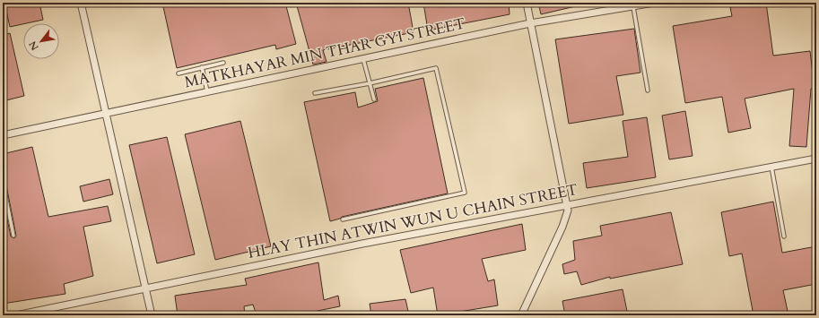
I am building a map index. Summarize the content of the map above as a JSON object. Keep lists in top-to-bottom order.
{
  "streets": {
    "street": ["MATKHAYAR MIN THAR GYI STREET", "HLAY THIN ATWIN WUN U CHAIN STREET"]
  },
  "north": "bottom left"
}
